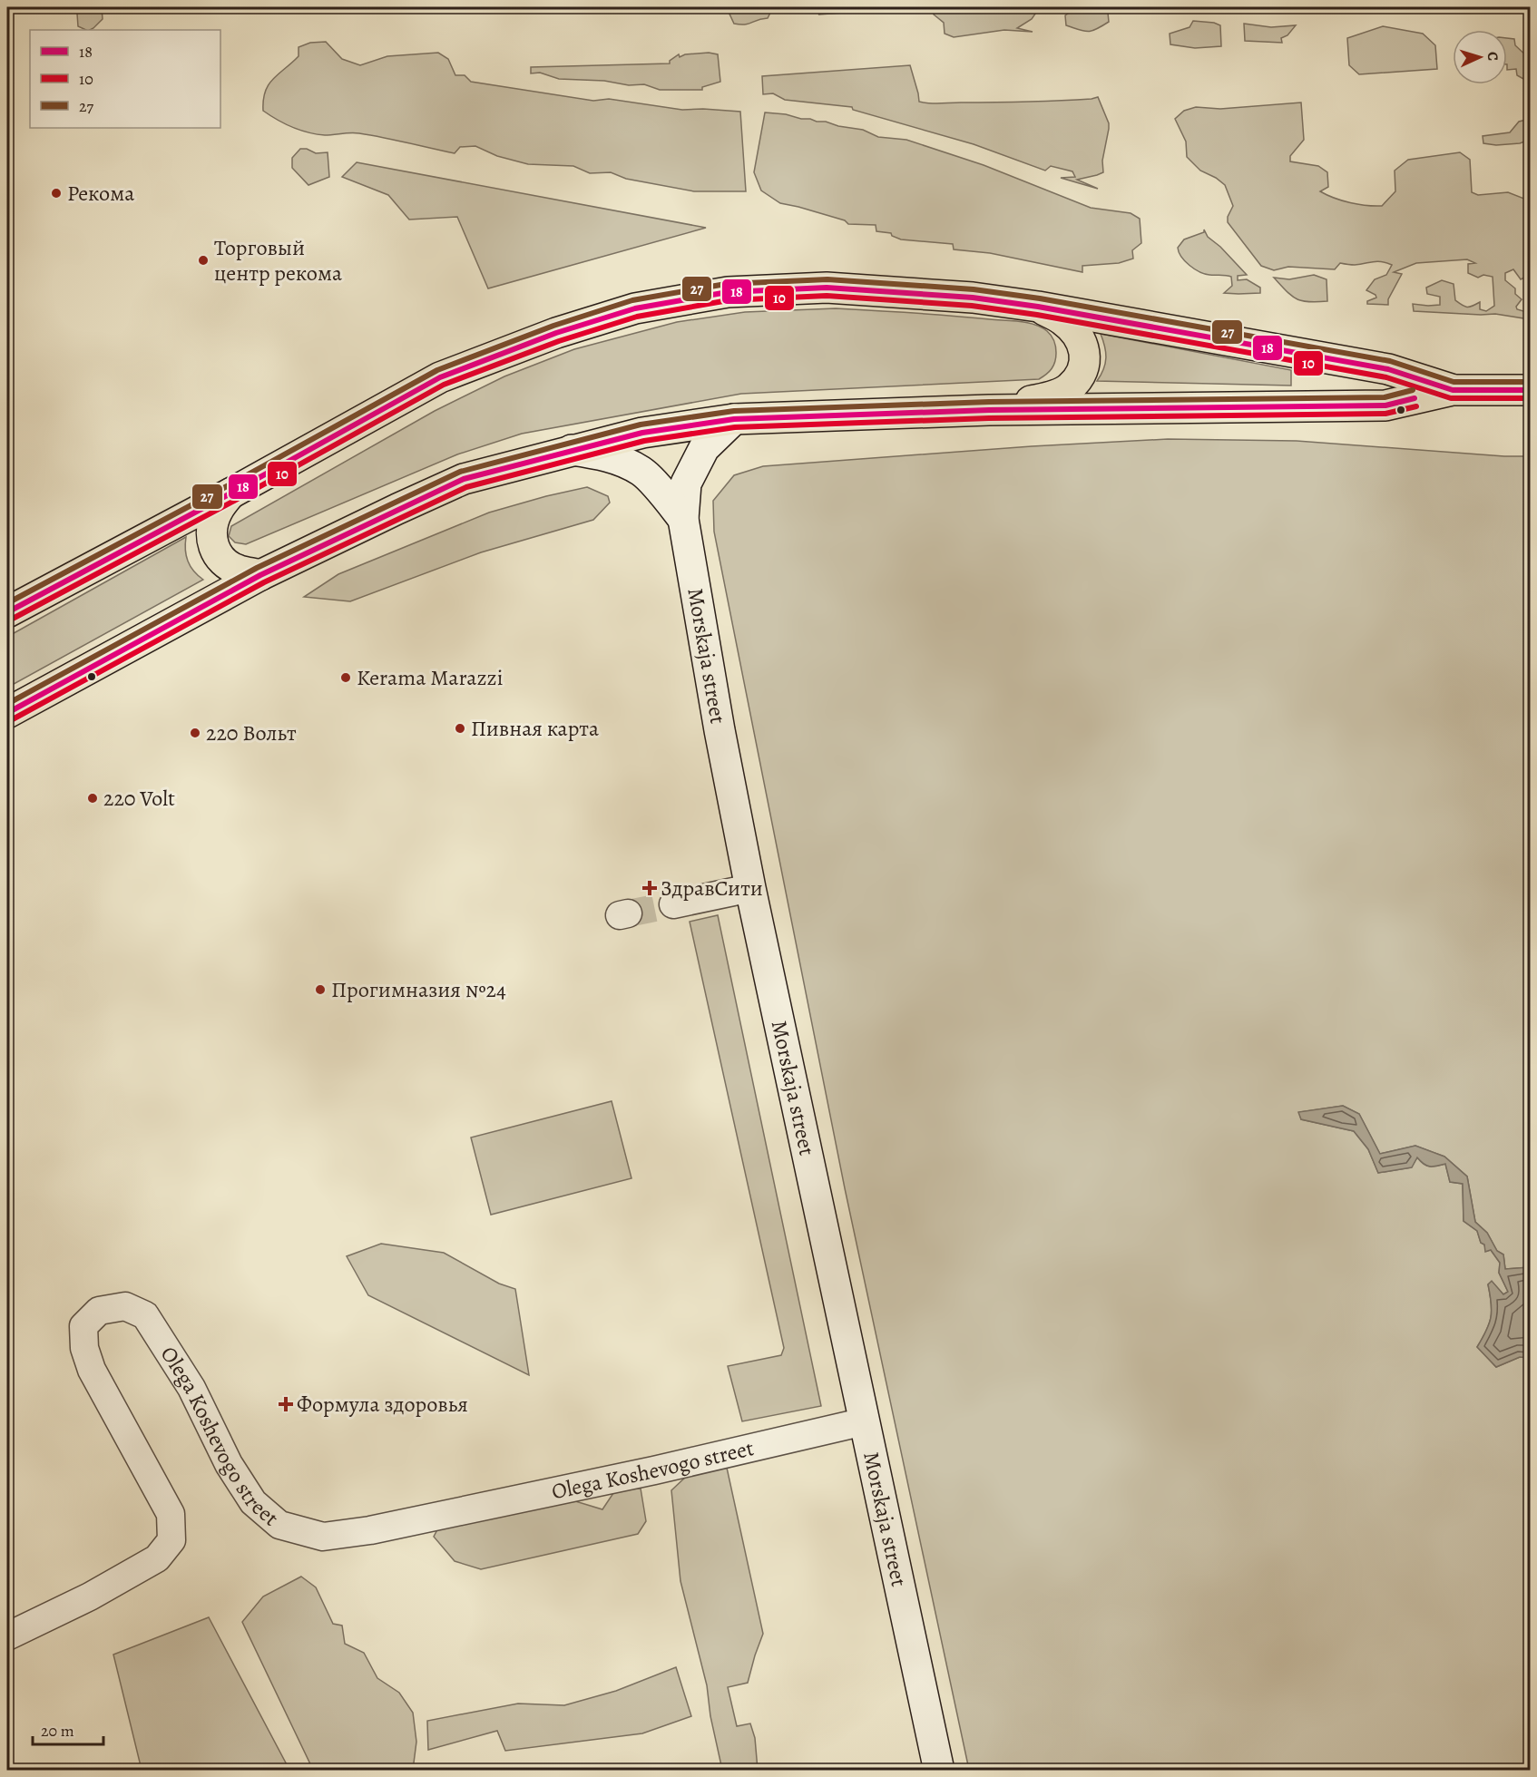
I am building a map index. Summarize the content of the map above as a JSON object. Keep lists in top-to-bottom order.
{
  "streets": {
    "street": ["Morskaja street", "Olega Koshevogo street"]
  },
  "crossings": [
    ["Morskaja street", "Olega Koshevogo street"]
  ],
  "places": {
    "other": [
      "Рекома",
      "Торговый центр рекома",
      "Kerama Marazzi",
      "Пивная карта",
      "220 Вольт",
      "220 Volt",
      "Прогимназия №24"
    ],
    "health": ["ЗдравСити", "Формула здоровья"]
  },
  "lines": ["transit line 27", "transit line 18", "transit line 10"],
  "legend": ["18", "10", "27"],
  "scale_bar": "20 m",
  "north": "right"
}
